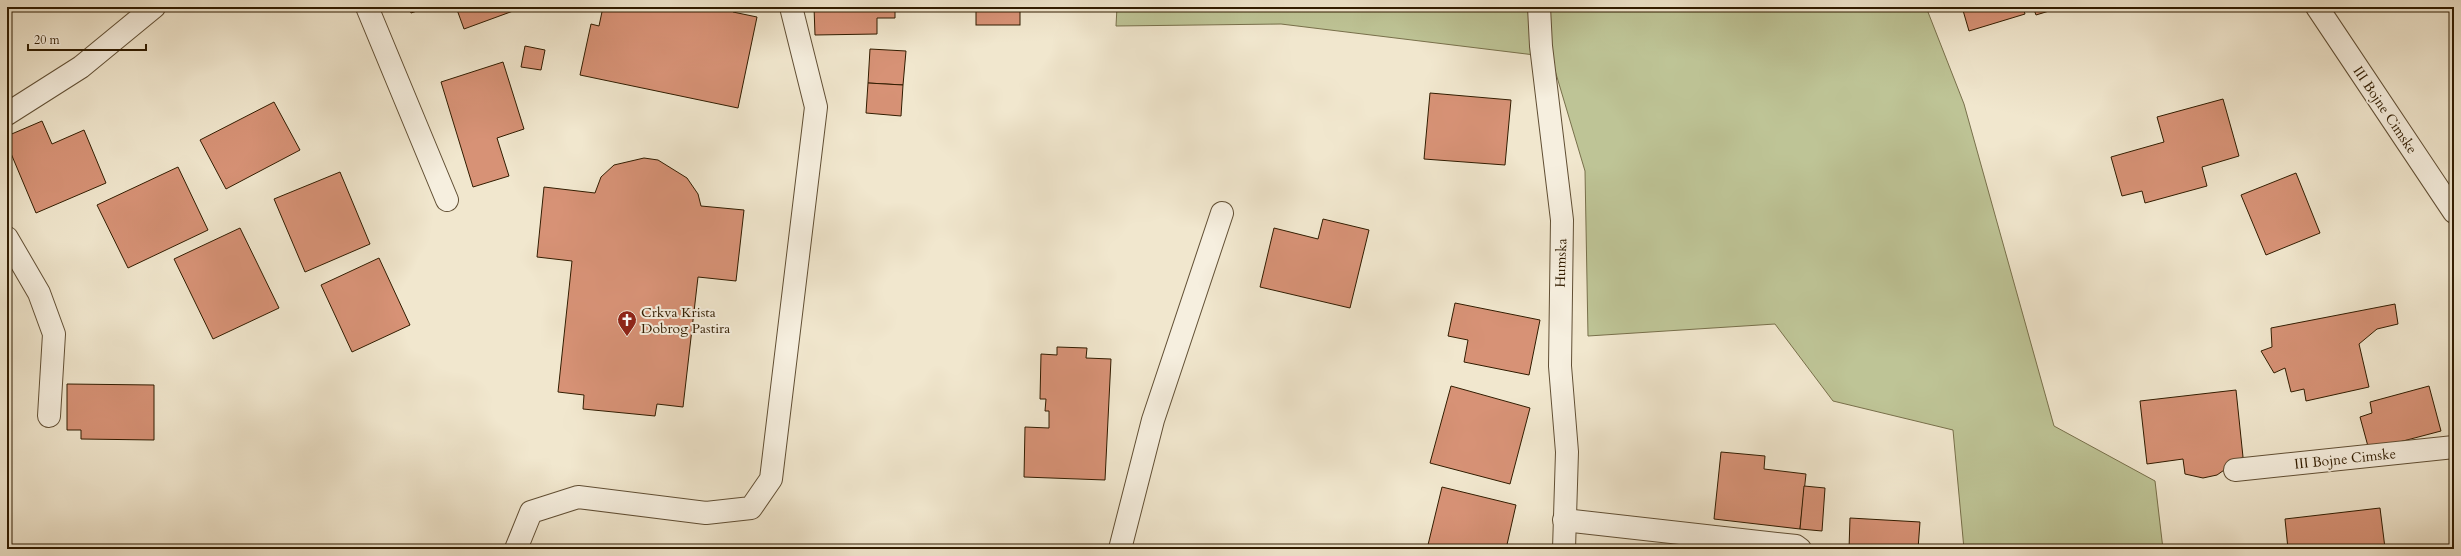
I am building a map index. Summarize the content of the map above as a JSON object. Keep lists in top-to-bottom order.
{
  "streets": {
    "street": ["III Bojne Cimske", "Humska"]
  },
  "places": {
    "church": ["Crkva Krista Dobrog Pastira"]
  },
  "scale_bar": "20 m"
}
